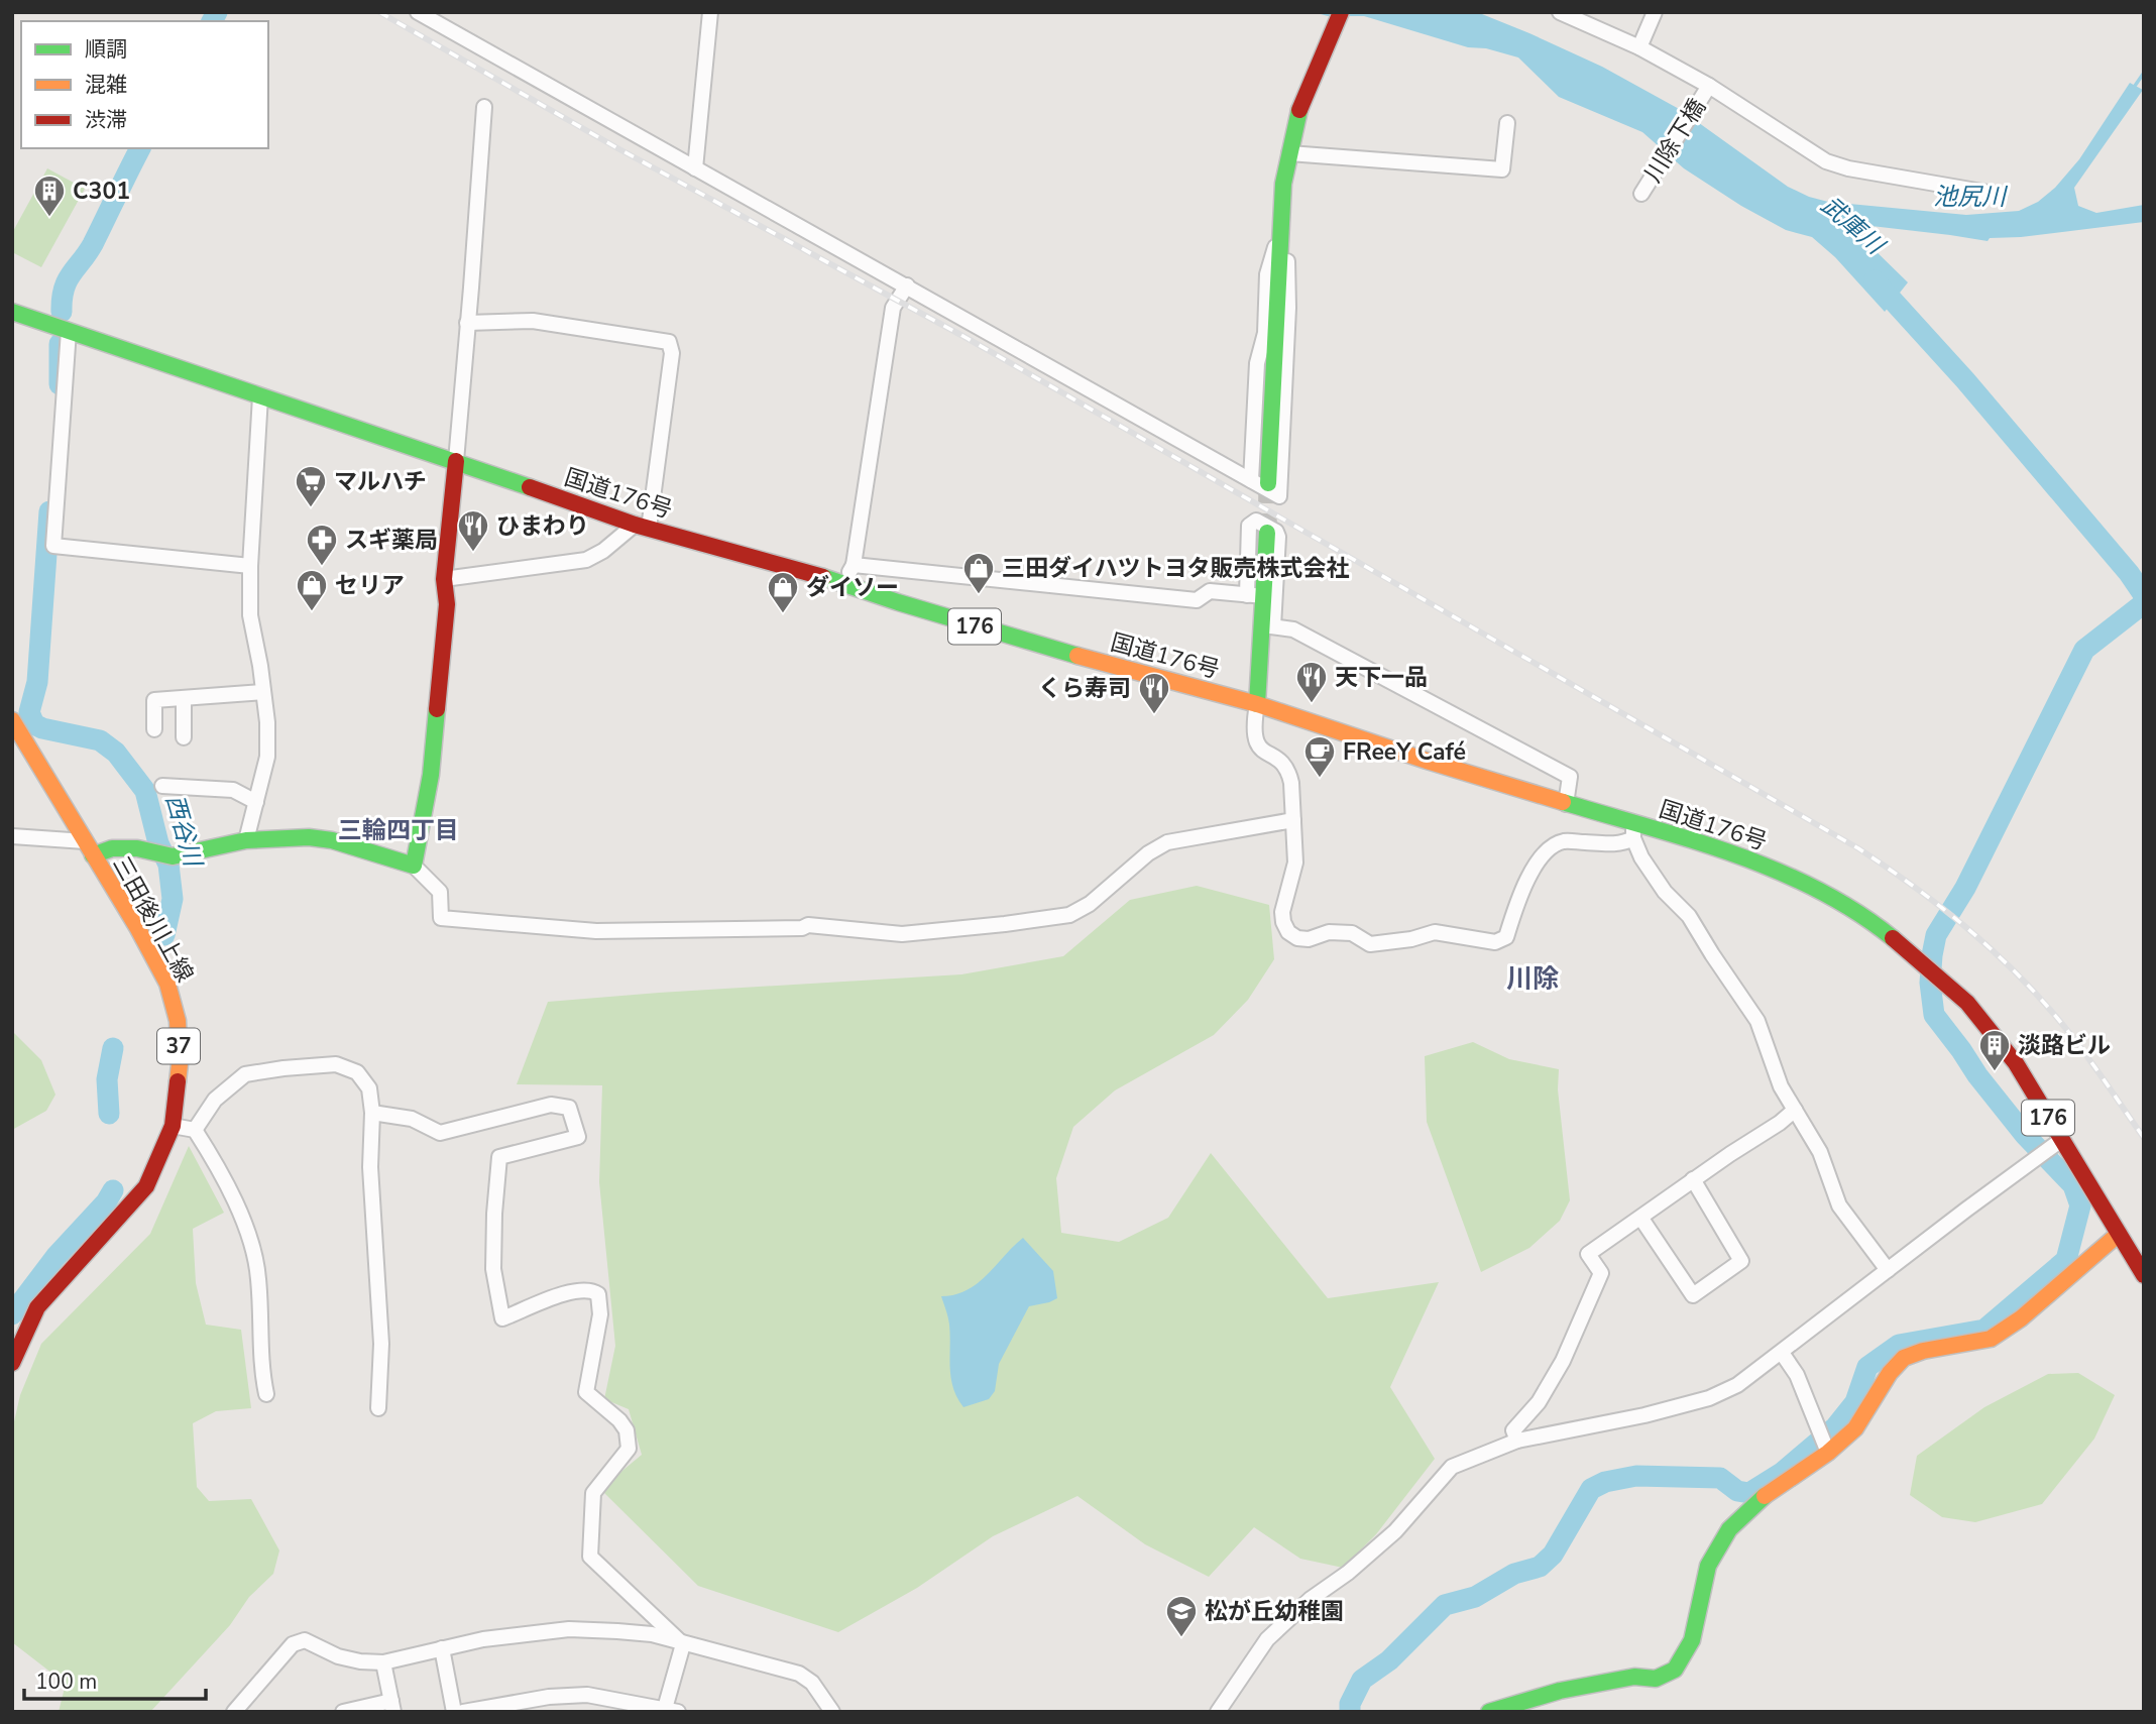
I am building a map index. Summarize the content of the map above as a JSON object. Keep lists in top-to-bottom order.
{
  "streets": {
    "main road": [
      "国道176号",
      "176",
      "三田後川上線",
      "37"
    ],
    "street": ["川除下橋"]
  },
  "districts": ["三輪四丁目", "川除"],
  "water": ["池尻川", "武庫川", "西谷川"],
  "places": {
    "building": ["C301", "淡路ビル"],
    "supermarket": ["マルハチ"],
    "restaurant": ["ひまわり", "天下一品", "くら寿司"],
    "pharmacy": ["スギ薬局"],
    "shop": ["三田ダイハツトヨタ販売株式会社", "セリア", "ダイソー"],
    "cafe": ["FReeY Café"],
    "school or university": ["松が丘幼稚園"]
  },
  "legend": ["順調", "混雑", "渋滞"],
  "scale_bar": "100 m"
}
